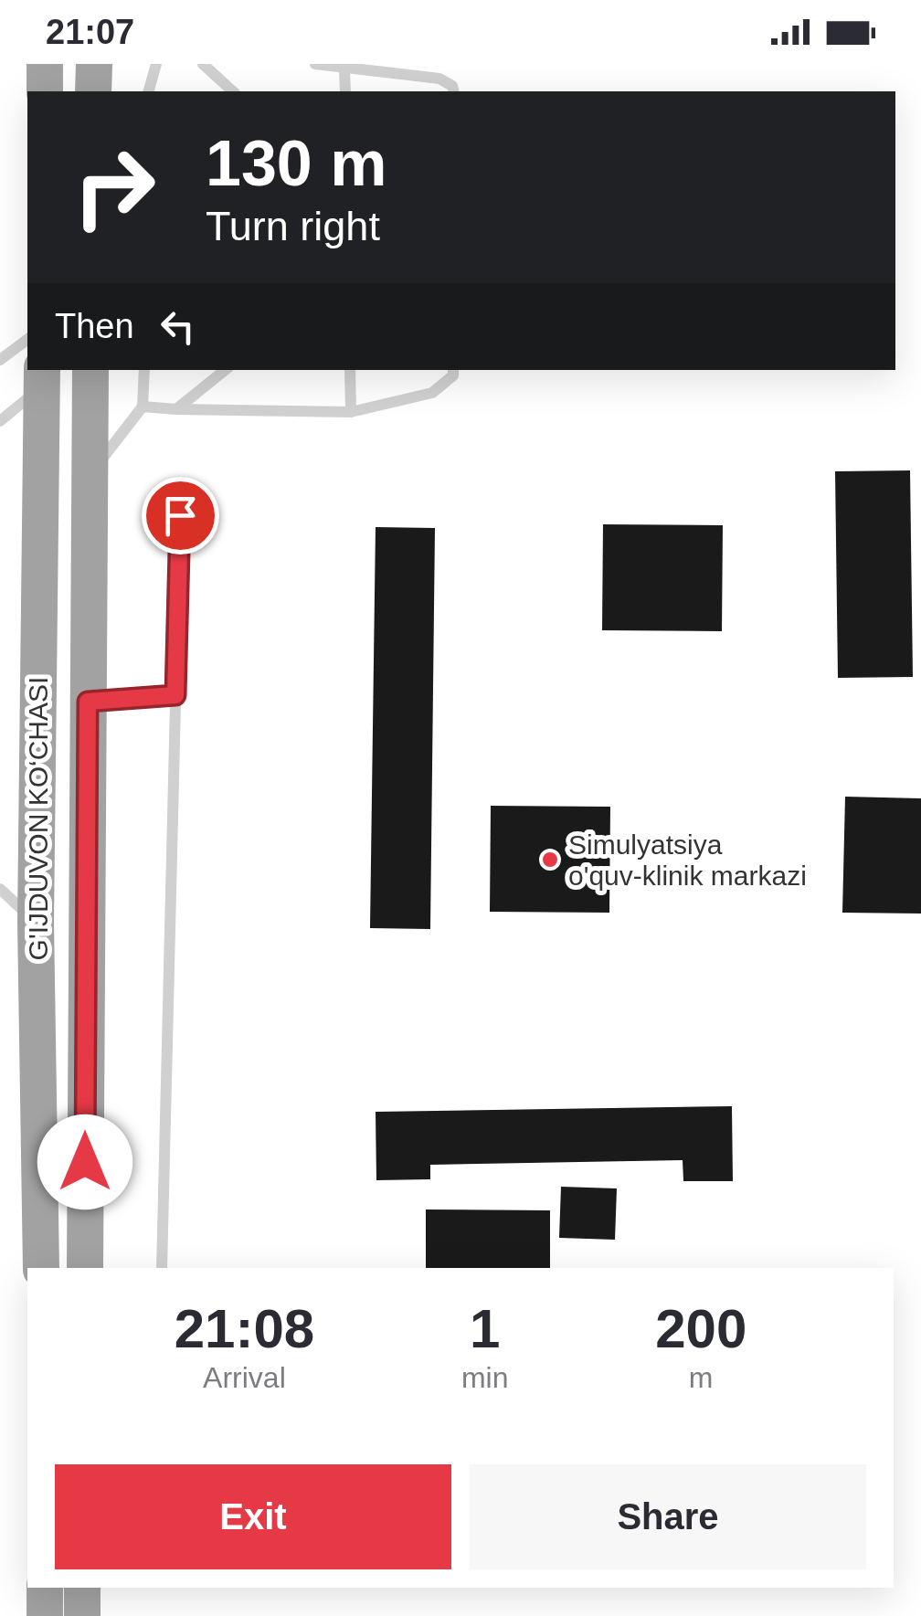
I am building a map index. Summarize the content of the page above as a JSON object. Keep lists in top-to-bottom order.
{
  "streets": {
    "highway": ["G'IJDUVON KO‘CHASI"]
  },
  "places": ["Simulyatsiya o'quv-klinik markazi"],
  "page": {
    "status": "21:07",
    "turn": ["130 m", "Turn right"],
    "then": "Then",
    "eta": [
      "21:08",
      "Arrival",
      "1",
      "min",
      "200",
      "m"
    ],
    "buttons": ["Exit", "Share"]
  }
}
